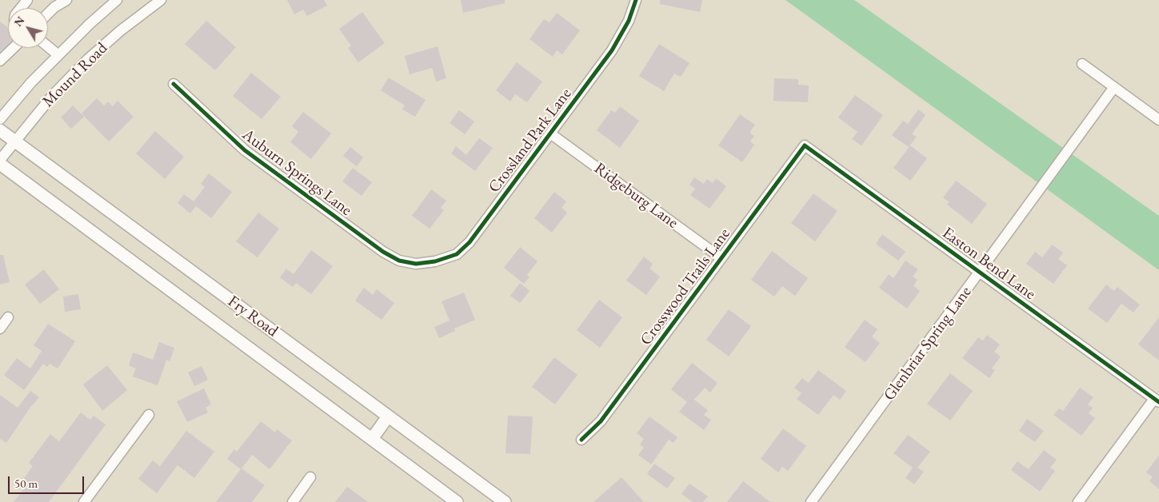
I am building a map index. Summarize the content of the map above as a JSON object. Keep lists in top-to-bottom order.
{
  "streets": {
    "main road": ["Fry Road"],
    "street": [
      "Mound Road",
      "Crossland Park Lane",
      "Auburn Springs Lane",
      "Ridgeburg Lane",
      "Easton Bend Lane",
      "Crosswood Trails Lane",
      "Glenbriar Spring Lane"
    ]
  },
  "crossings": [
    ["Mound Road", "Fry Road"],
    ["Crossland Park Lane", "Auburn Springs Lane"],
    ["Crossland Park Lane", "Ridgeburg Lane"],
    ["Ridgeburg Lane", "Crosswood Trails Lane"],
    ["Easton Bend Lane", "Crosswood Trails Lane"],
    ["Easton Bend Lane", "Glenbriar Spring Lane"]
  ],
  "scale_bar": "50 m",
  "north": "top left"
}
